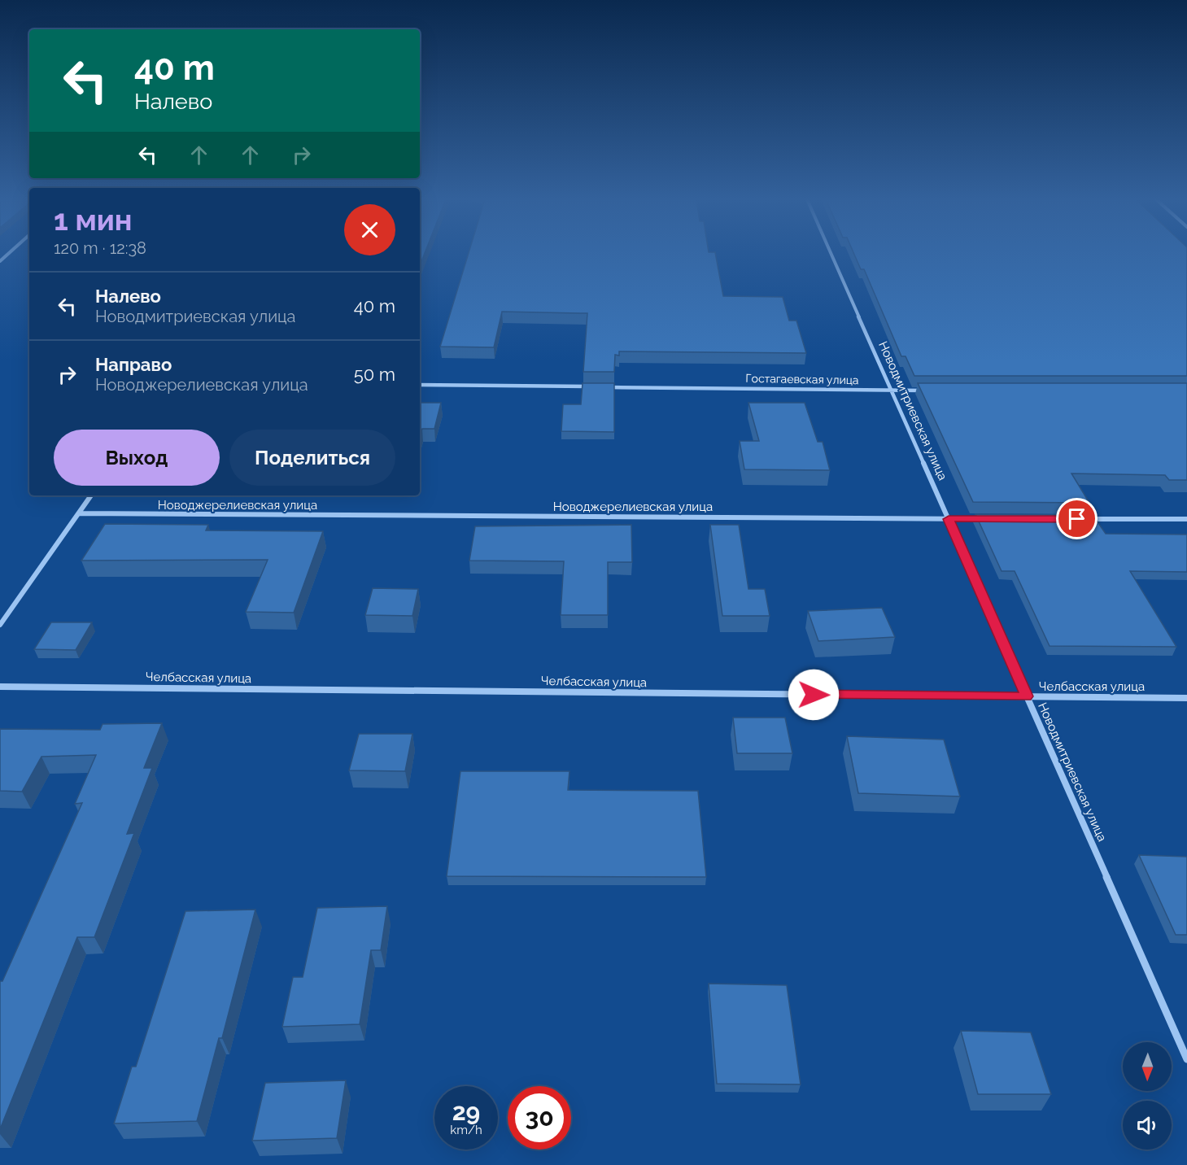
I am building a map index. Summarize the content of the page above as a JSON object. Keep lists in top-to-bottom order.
{
  "streets": {
    "street": [
      "Гостагаевская улица",
      "Новодмитриевская улица",
      "Новоджерелиевская улица",
      "Челбасская улица"
    ]
  },
  "crossings": [
    ["Гостагаевская улица", "Новодмитриевская улица"],
    ["Новодмитриевская улица", "Новоджерелиевская улица"],
    ["Новодмитриевская улица", "Челбасская улица"]
  ],
  "north": "bottom",
  "page": {
    "turn": ["40 m", "Налево"],
    "heading": ["1 мин", "120 m · 12:38"],
    "list": [
      {
        "name": "Налево",
        "note": "Новодмитриевская улица",
        "value": "40 m"
      },
      {
        "name": "Направо",
        "note": "Новоджерелиевская улица",
        "value": "50 m"
      }
    ],
    "buttons": ["Выход", "Поделиться"],
    "speed": "29 km/h",
    "limit": "30"
  }
}
